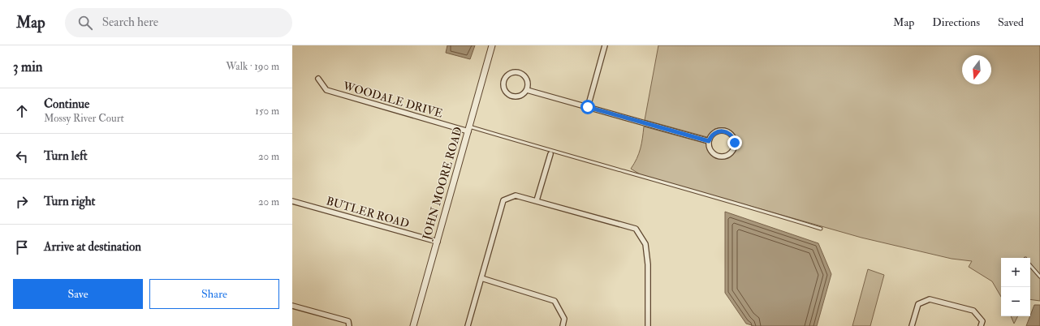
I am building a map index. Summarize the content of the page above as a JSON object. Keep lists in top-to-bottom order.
{
  "streets": {
    "street": ["WOODALE DRIVE", "JOHN MOORE ROAD", "BUTLER ROAD"]
  },
  "crossings": [
    ["WOODALE DRIVE", "JOHN MOORE ROAD"],
    ["JOHN MOORE ROAD", "BUTLER ROAD"]
  ],
  "north": "bottom",
  "page": {
    "header": "Map",
    "search": "Search here",
    "nav": ["Map", "Directions", "Saved"],
    "heading": ["3 min", "Walk · 190 m"],
    "list": [
      ["Continue", "Mossy River Court", "150 m"],
      ["Turn left", "20 m"],
      ["Turn right", "20 m"],
      "Arrive at destination"
    ],
    "map_buttons": ["+", "−"],
    "buttons": ["Save", "Share"]
  }
}
